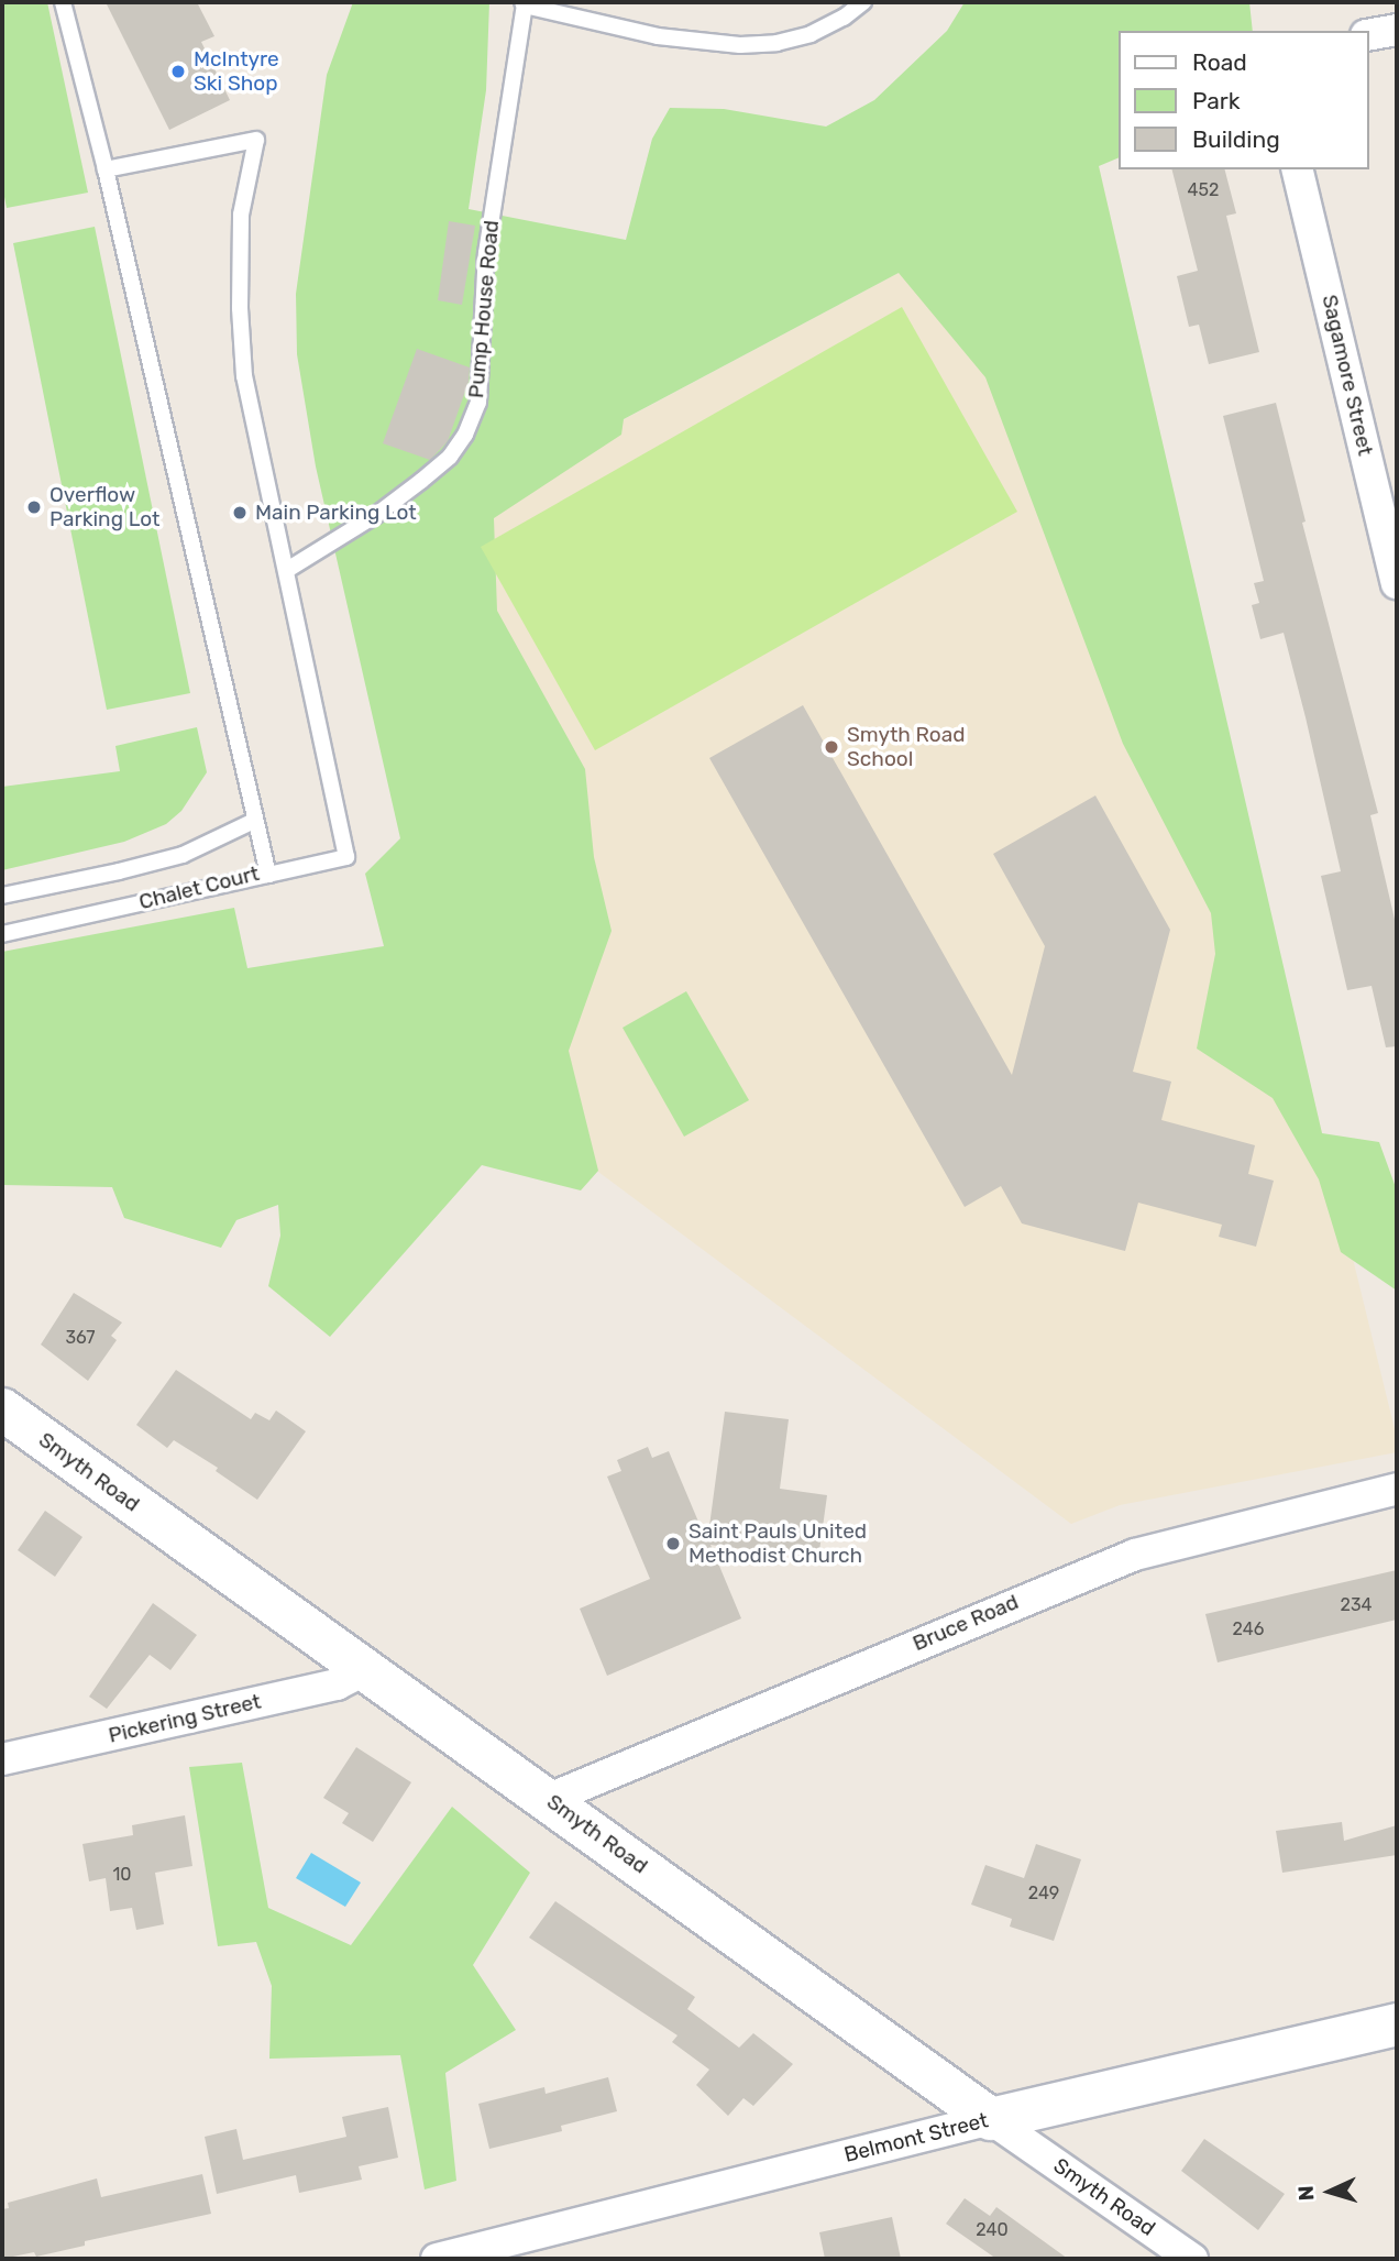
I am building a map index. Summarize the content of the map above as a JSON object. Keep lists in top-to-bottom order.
{
  "streets": {
    "street": [
      "Sagamore Street",
      "Smyth Road",
      "Bruce Road",
      "Pickering Street",
      "Belmont Street"
    ],
    "lane": ["Pump House Road", "Chalet Court"]
  },
  "crossings": [
    ["Smyth Road", "Bruce Road"],
    ["Smyth Road", "Pickering Street"],
    ["Smyth Road", "Belmont Street"]
  ],
  "places": [
    "McIntyre Ski Shop",
    "Overflow Parking Lot",
    "Main Parking Lot",
    "Smyth Road School",
    "Saint Pauls United Methodist Church"
  ],
  "house_numbers": [
    "452",
    "367",
    "234",
    "246",
    "10",
    "249",
    "240"
  ],
  "legend": ["Road", "Park", "Building"],
  "north": "left"
}
